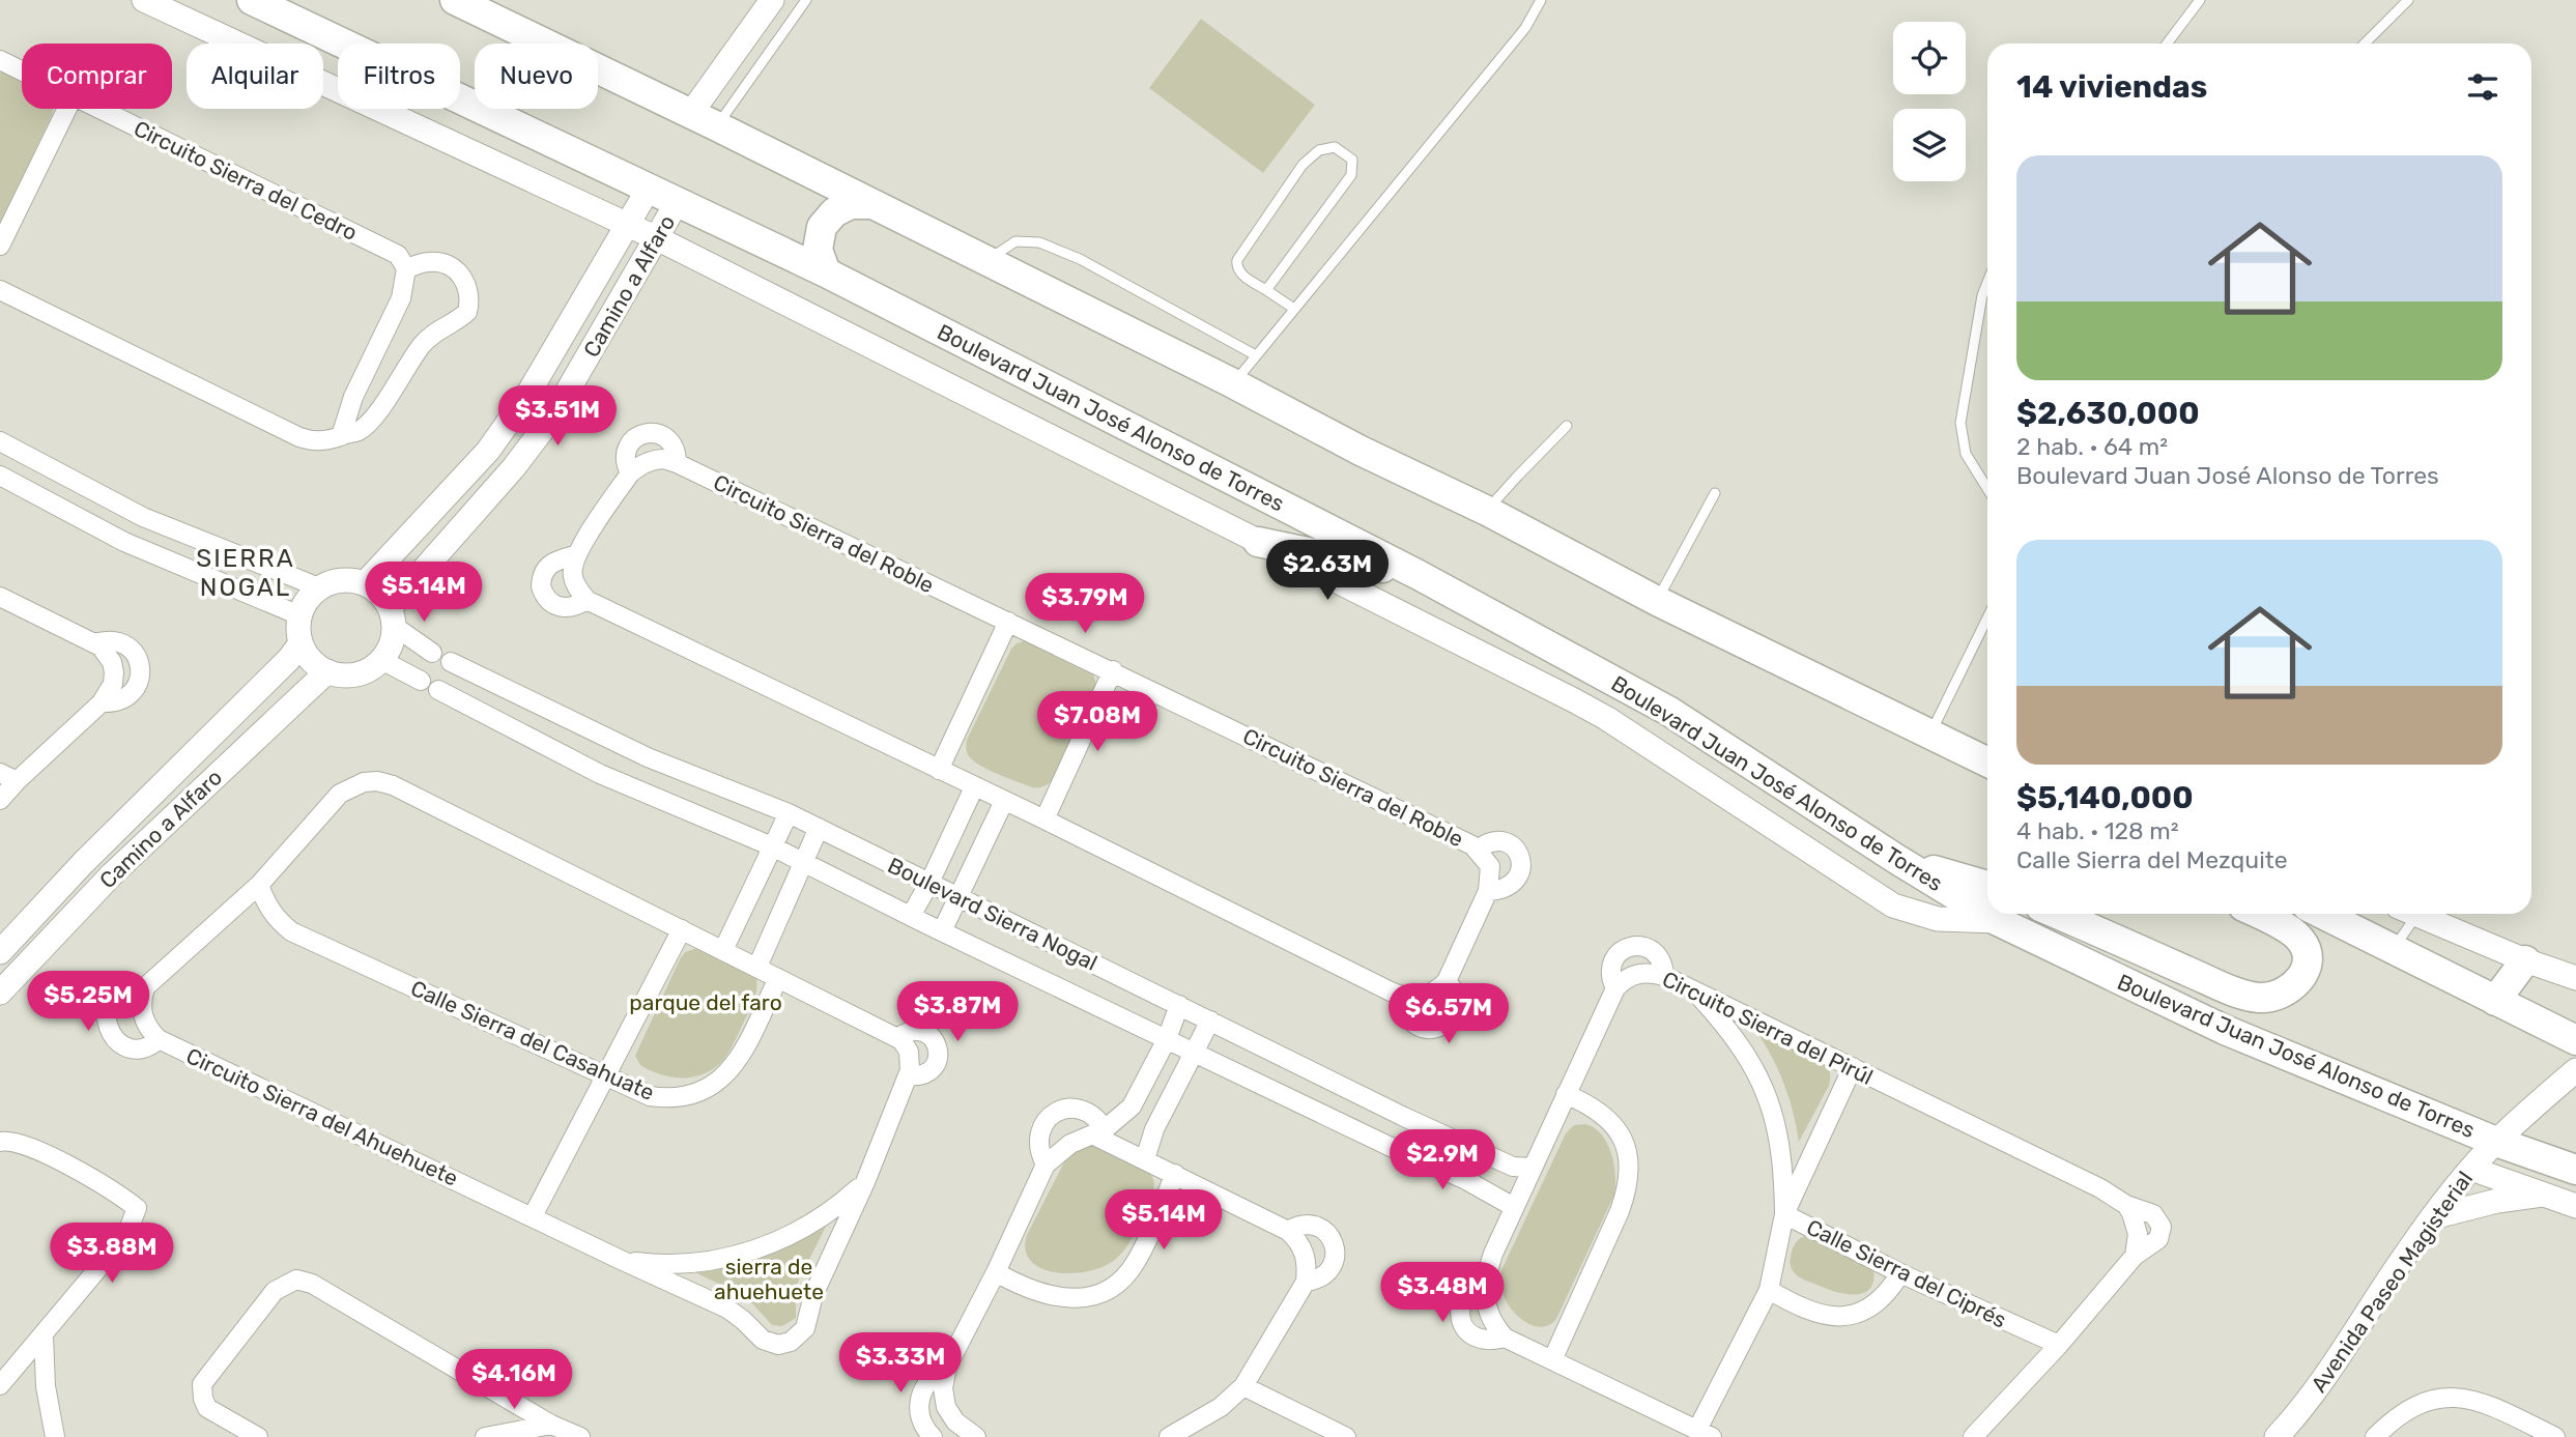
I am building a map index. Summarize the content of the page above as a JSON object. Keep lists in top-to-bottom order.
{
  "streets": {
    "main road": ["Boulevard Juan José Alonso de Torres"],
    "street": [
      "Circuito Sierra del Cedro",
      "Camino a Alfaro",
      "Circuito Sierra del Roble",
      "Boulevard Sierra Nogal",
      "Circuito Sierra del Pirúl",
      "Calle Sierra del Casahuate",
      "Circuito Sierra del Ahuehuete",
      "Calle Sierra del Ciprés",
      "Avenida Paseo Magisterial"
    ]
  },
  "crossings": [
    ["Camino a Alfaro", "Boulevard Juan José Alonso de Torres"],
    ["Boulevard Juan José Alonso de Torres", "Avenida Paseo Magisterial"],
    ["Circuito Sierra del Pirúl", "Calle Sierra del Ciprés"]
  ],
  "districts": ["SIERRA NOGAL"],
  "parks": ["parque del faro", "sierra de ahuehuete"],
  "page": {
    "chip": [
      "Comprar",
      "Alquilar",
      "Filtros",
      "Nuevo"
    ],
    "heading": "14 viviendas",
    "list": [
      {
        "name": "$2,630,000",
        "note": "2 hab. · 64 m² · Boulevard Juan José Alonso de Torres"
      },
      {
        "name": "$5,140,000",
        "note": "4 hab. · 128 m² · Calle Sierra del Mezquite"
      }
    ],
    "price": [
      "$3.51M",
      "$2.63M",
      "$5.14M",
      "$3.79M",
      "$7.08M",
      "$5.25M",
      "$3.87M",
      "$6.57M",
      "$2.9M",
      "$5.14M",
      "$3.88M",
      "$3.48M",
      "$3.33M",
      "$4.16M"
    ]
  }
}
